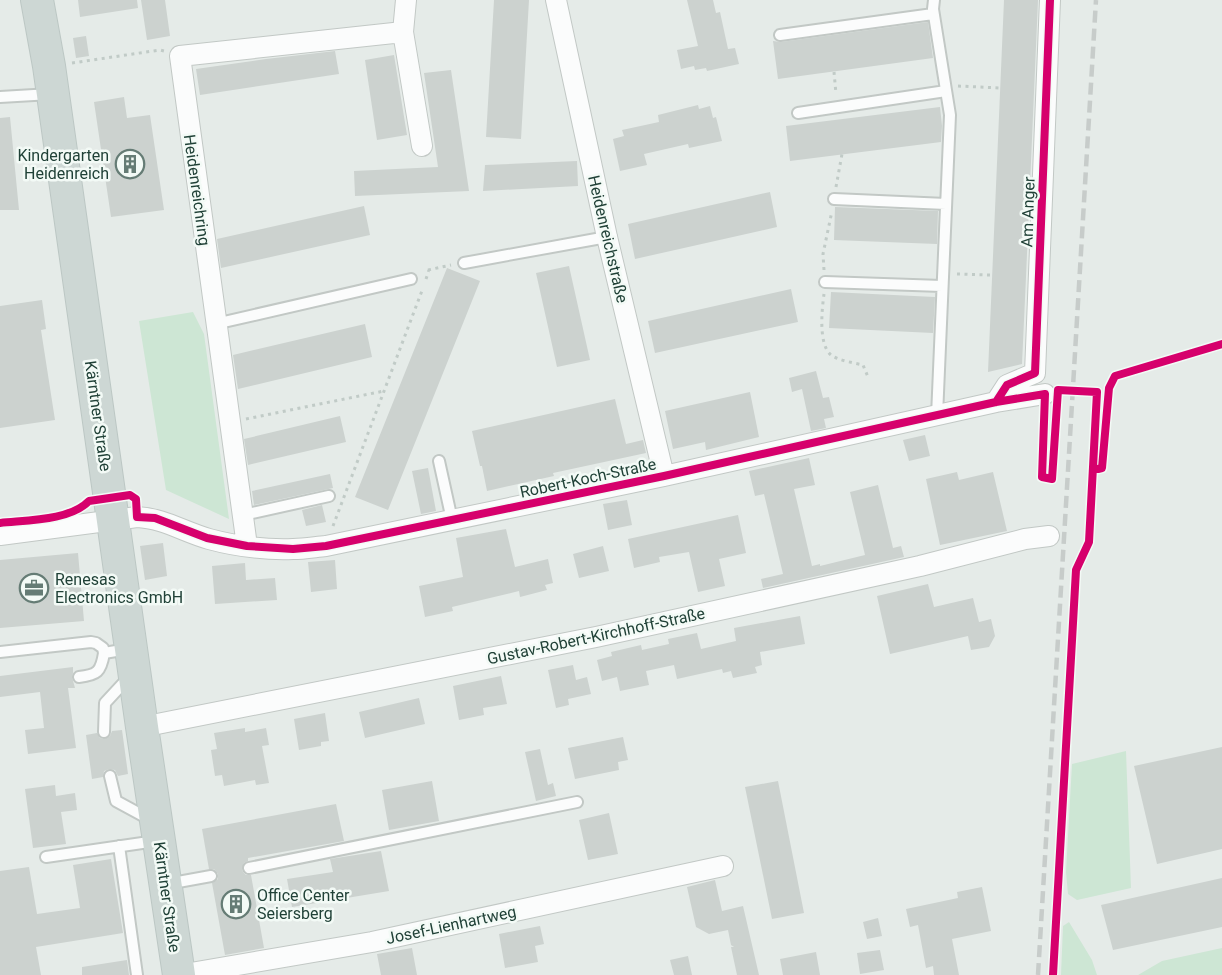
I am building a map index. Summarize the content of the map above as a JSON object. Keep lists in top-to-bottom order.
{
  "streets": {
    "main road": ["Kärntner Straße"],
    "street": [
      "Heidenreichring",
      "Am Anger",
      "Heidenreichstraße",
      "Robert-Koch-Straße",
      "Gustav-Robert-Kirchhoff-Straße",
      "Josef-Lienhartweg"
    ]
  },
  "crossings": [
    ["Heidenreichring", "Robert-Koch-Straße"],
    ["Am Anger", "Robert-Koch-Straße"],
    ["Heidenreichstraße", "Robert-Koch-Straße"],
    ["Kärntner Straße", "Robert-Koch-Straße"],
    ["Kärntner Straße", "Gustav-Robert-Kirchhoff-Straße"],
    ["Kärntner Straße", "Josef-Lienhartweg"]
  ],
  "places": {
    "building": ["Kindergarten Heidenreich", "Office Center Seiersberg"],
    "office": ["Renesas Electronics GmbH"]
  }
}
